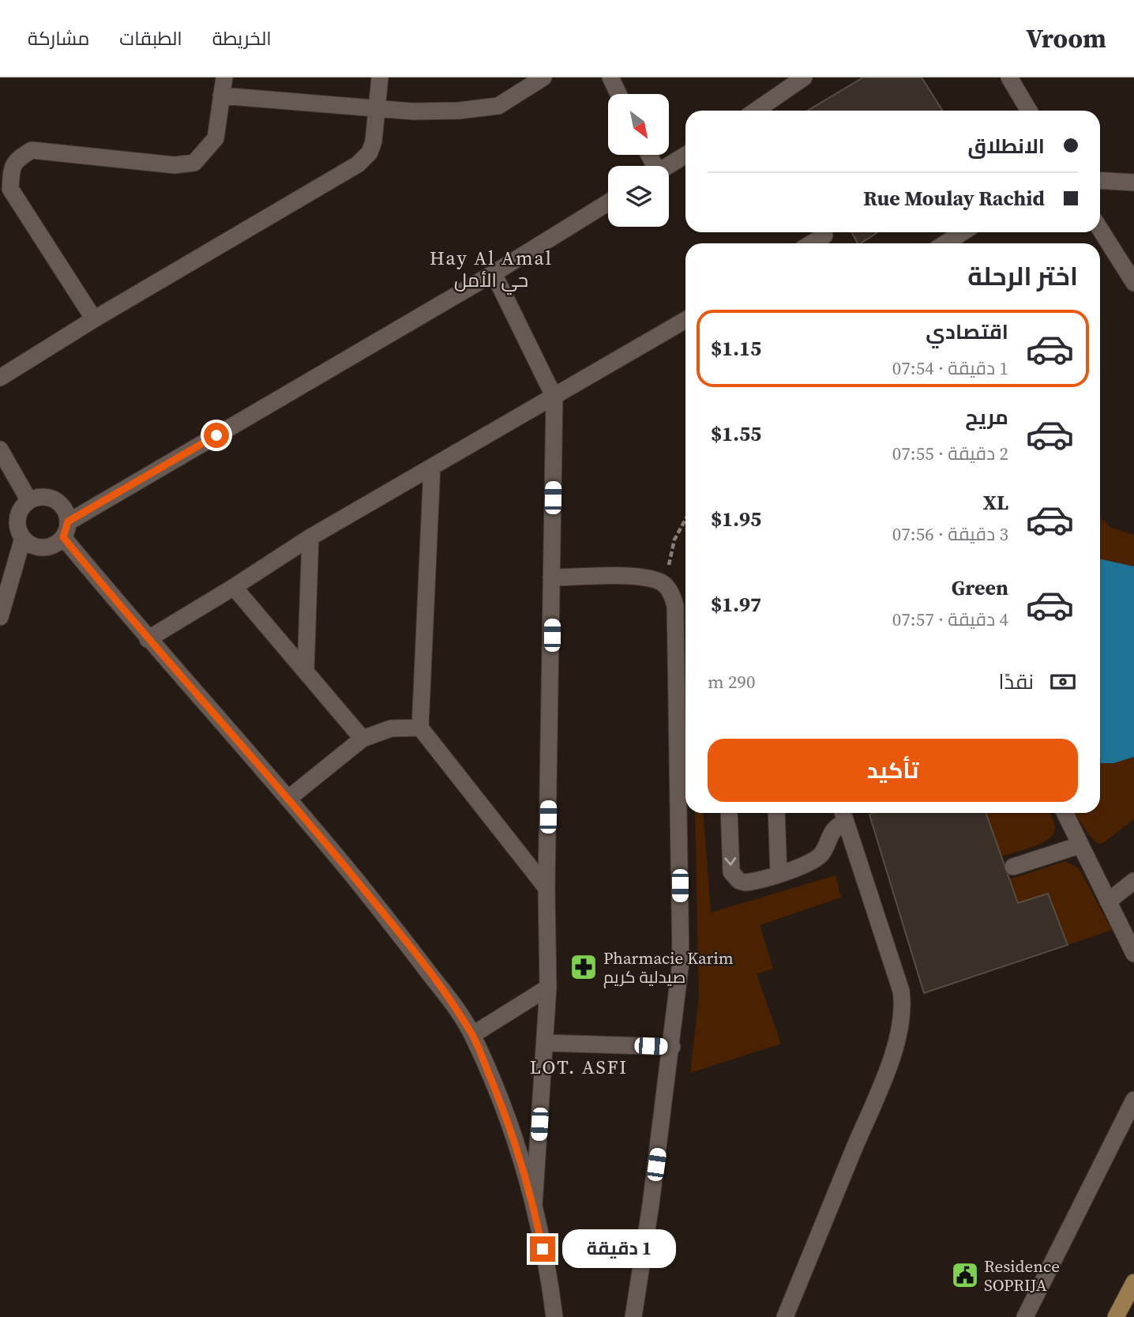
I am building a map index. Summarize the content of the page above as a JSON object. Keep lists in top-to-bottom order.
{
  "districts": ["Hay Al Amal حي الأمل", "LOT. ASFI"],
  "places": {
    "pharmacy": ["Pharmacie Karim صيدلية كريم"],
    "public building": ["Residence SOPRIJA"]
  },
  "north": "bottom right",
  "page": {
    "header": "Vroom",
    "nav": ["الخريطة", "الطبقات", "مشاركة"],
    "banner": ["الانطلاق", "Rue Moulay Rachid"],
    "heading": "اختر الرحلة",
    "list": [
      {
        "name": "اقتصادي",
        "note": "1 دقيقة · 07:54",
        "value": "$1.15"
      },
      {
        "name": "مريح",
        "note": "2 دقيقة · 07:55",
        "value": "$1.55"
      },
      {
        "name": "XL",
        "note": "3 دقيقة · 07:56",
        "value": "$1.95"
      },
      {
        "name": "Green",
        "note": "4 دقيقة · 07:57",
        "value": "$1.97"
      }
    ],
    "pay": ["نقدًا", "290 m"],
    "buttons": "تأكيد",
    "bubble": "1 دقيقة"
  }
}
